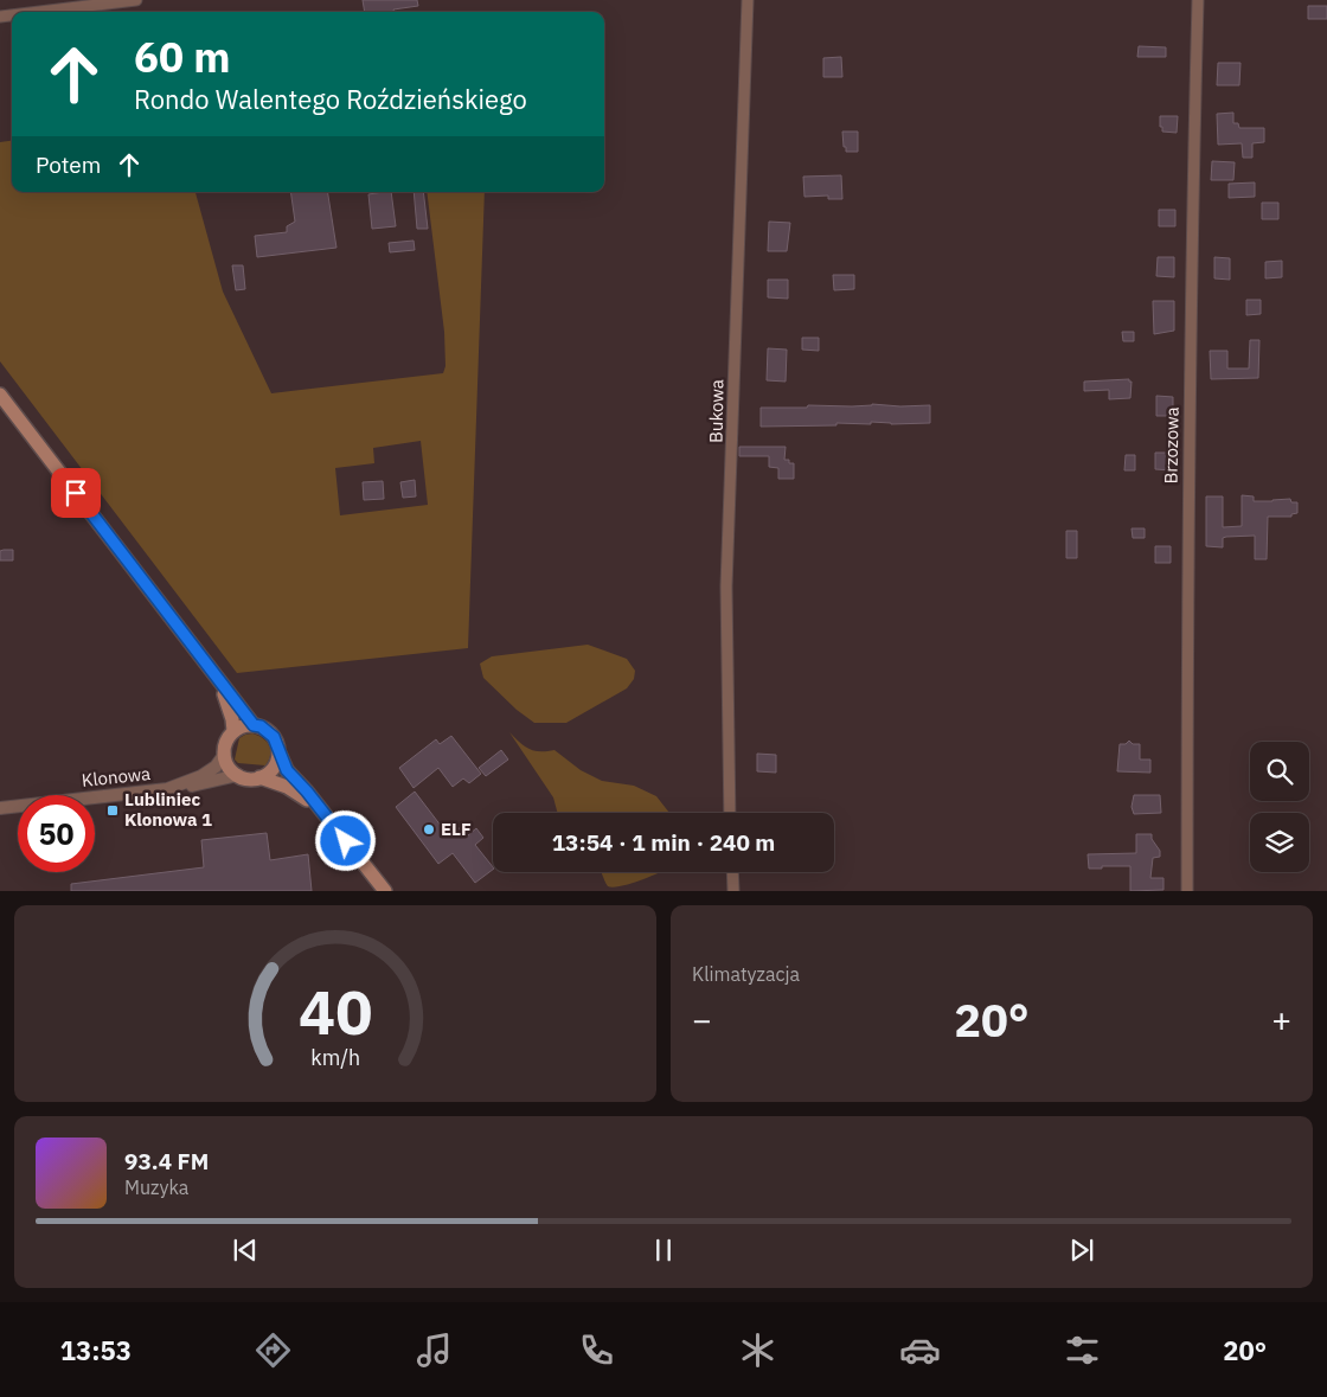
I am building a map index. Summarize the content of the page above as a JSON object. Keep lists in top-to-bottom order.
{
  "streets": {
    "street": ["Bukowa", "Brzozowa", "Klonowa"]
  },
  "places": {
    "transit": ["Lubliniec Klonowa 1"],
    "other": ["ELF"]
  },
  "page": {
    "turn": ["60 m", "Rondo Walentego Roździeńskiego"],
    "then": "Potem",
    "limit": "50",
    "trip": "13:54 · 1 min · 240 m",
    "tile": "Klimatyzacja",
    "heat": ["−", "20°", "+"],
    "song": ["93.4 FM", "Muzyka"],
    "tabs": ["13:53", "20°"],
    "gauge": ["40", "km/h"]
  }
}
